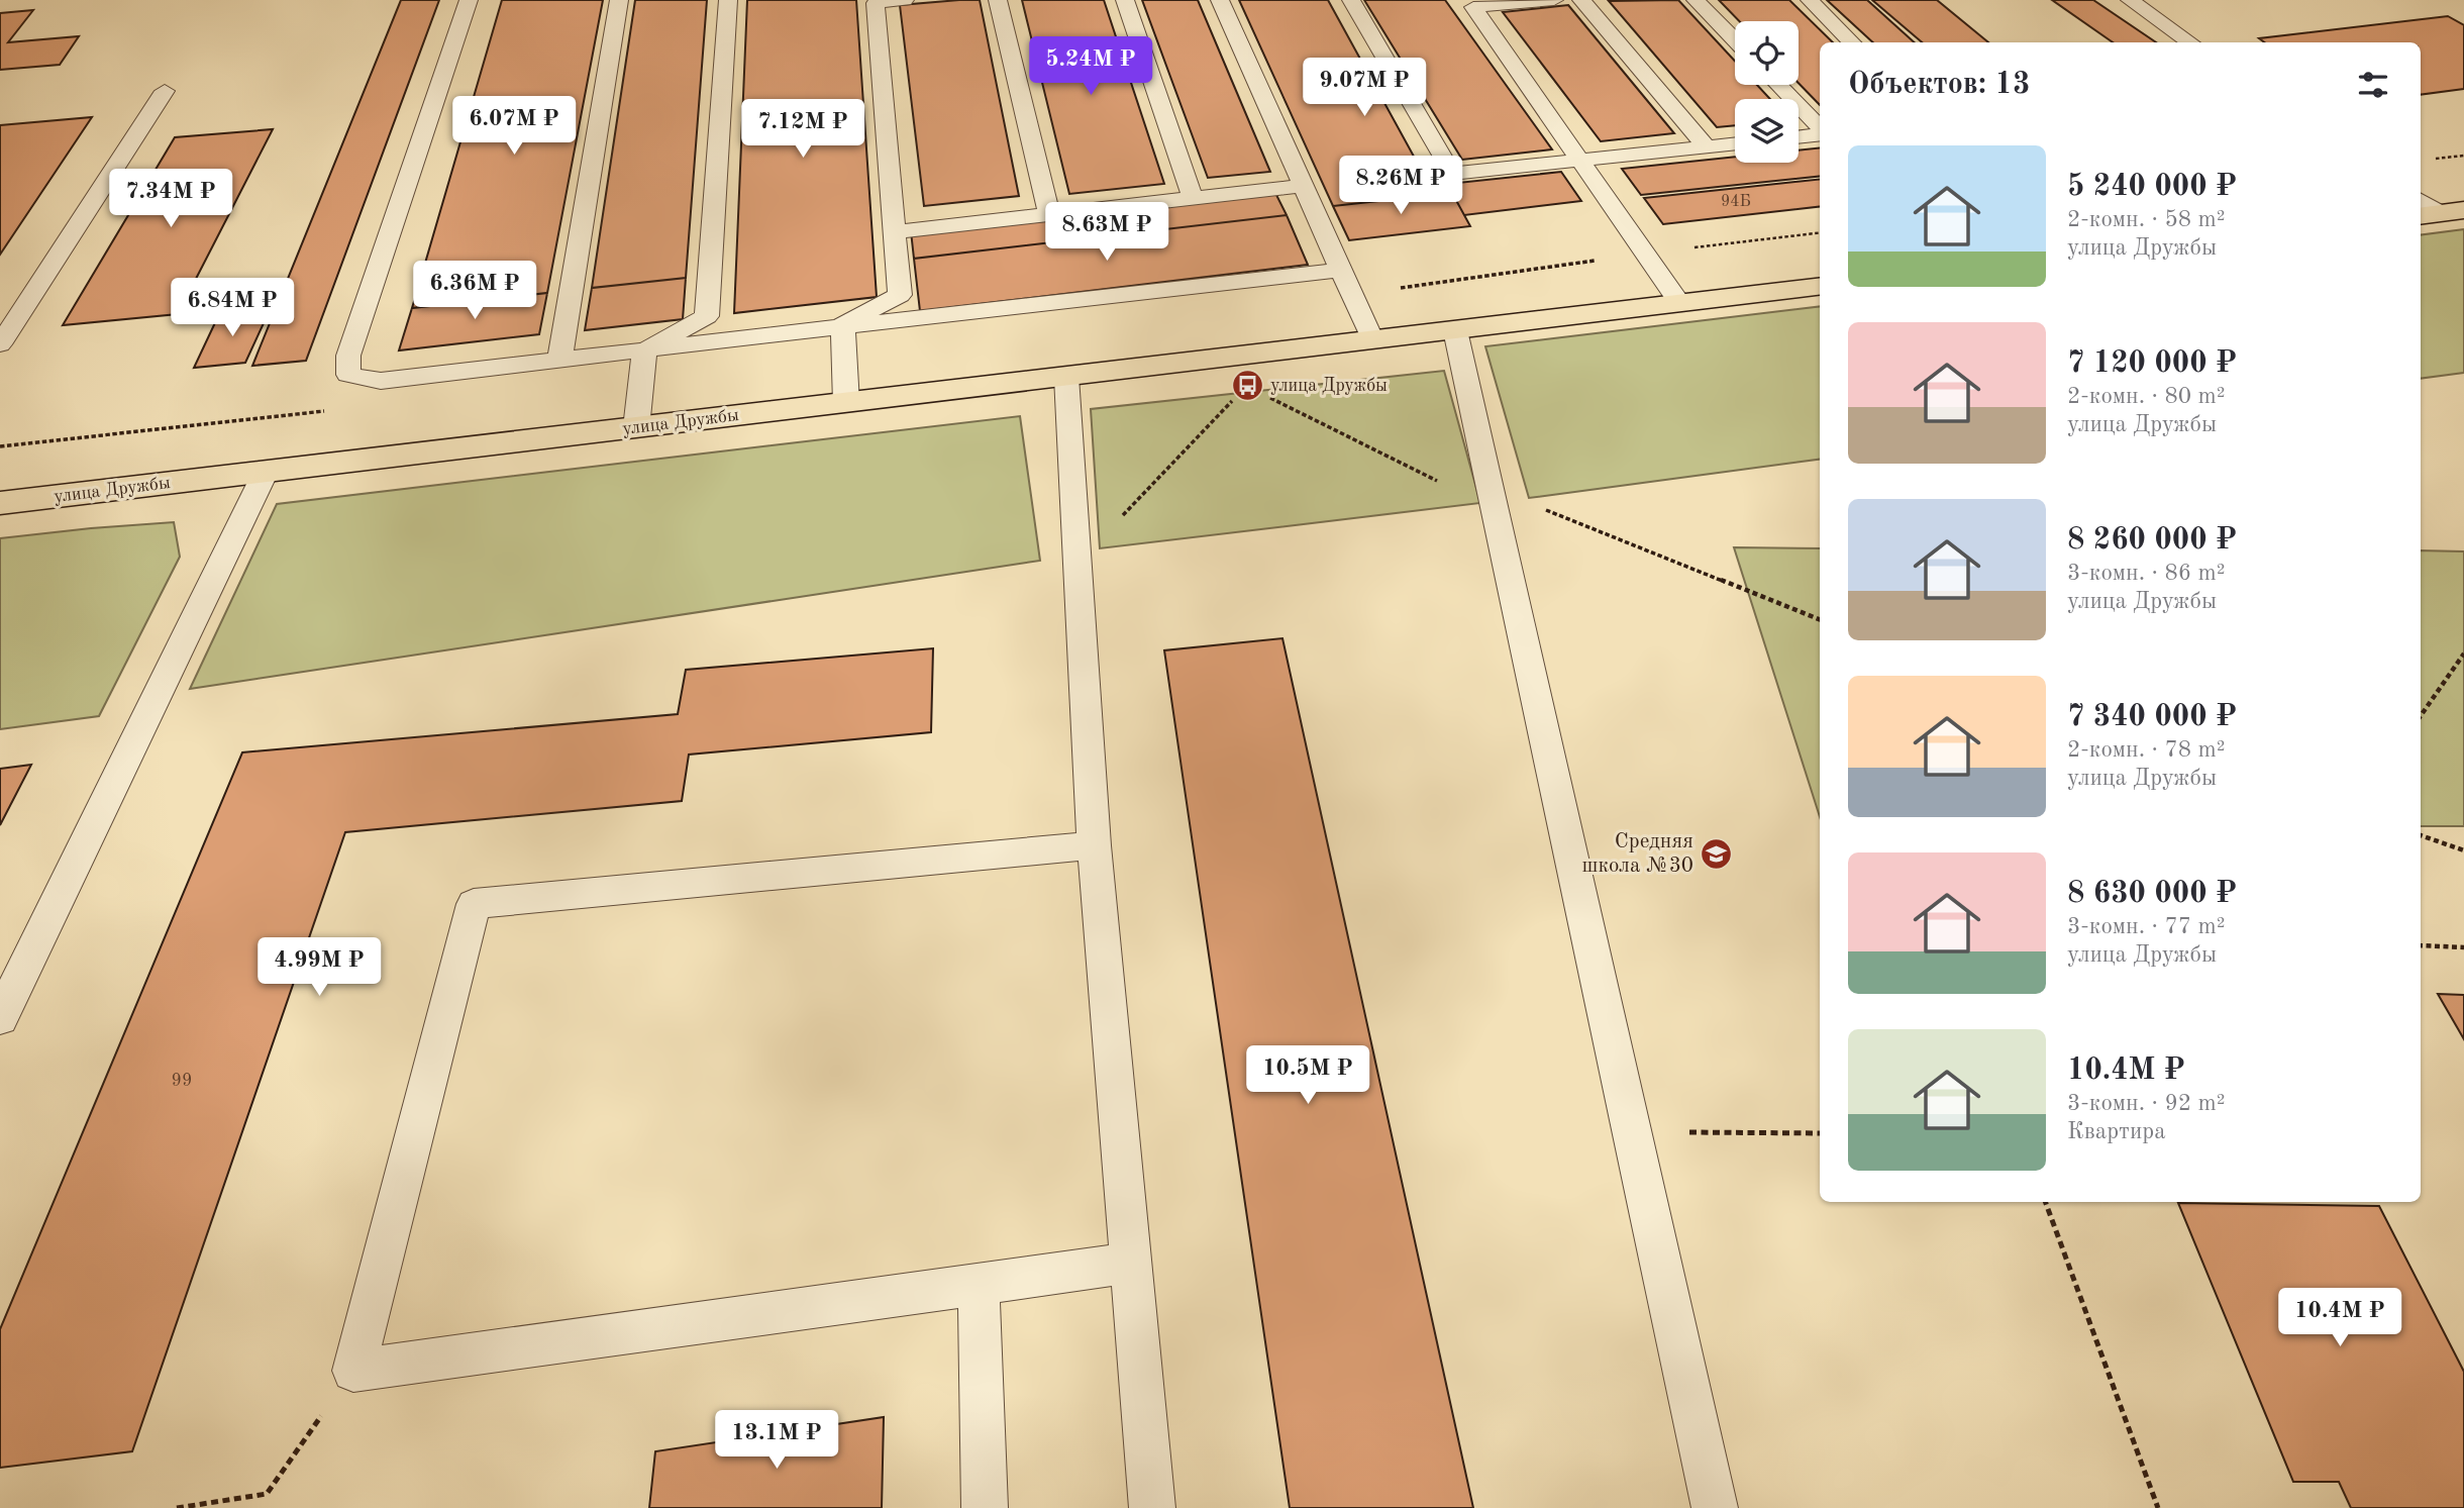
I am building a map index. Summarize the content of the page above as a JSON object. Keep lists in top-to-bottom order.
{
  "streets": {
    "main road": ["улица Дружбы"]
  },
  "places": {
    "bus stop": ["улица Дружбы"],
    "school or university": ["Средняя школа №30"]
  },
  "house_numbers": ["94Б", "99"],
  "page": {
    "price": [
      "5.24M ₽",
      "9.07M ₽",
      "6.07M ₽",
      "7.12M ₽",
      "8.26M ₽",
      "7.34M ₽",
      "8.63M ₽",
      "6.36M ₽",
      "6.84M ₽",
      "4.99M ₽",
      "10.5M ₽",
      "10.4M ₽",
      "13.1M ₽"
    ],
    "heading": "Объектов: 13",
    "list": [
      {
        "name": "5 240 000 ₽",
        "note": "2-комн. · 58 m² · улица Дружбы"
      },
      {
        "name": "7 120 000 ₽",
        "note": "2-комн. · 80 m² · улица Дружбы"
      },
      {
        "name": "8 260 000 ₽",
        "note": "3-комн. · 86 m² · улица Дружбы"
      },
      {
        "name": "7 340 000 ₽",
        "note": "2-комн. · 78 m² · улица Дружбы"
      },
      {
        "name": "8 630 000 ₽",
        "note": "3-комн. · 77 m² · улица Дружбы"
      },
      {
        "name": "10.4M ₽",
        "note": "3-комн. · 92 m² · Квартира"
      }
    ]
  }
}
